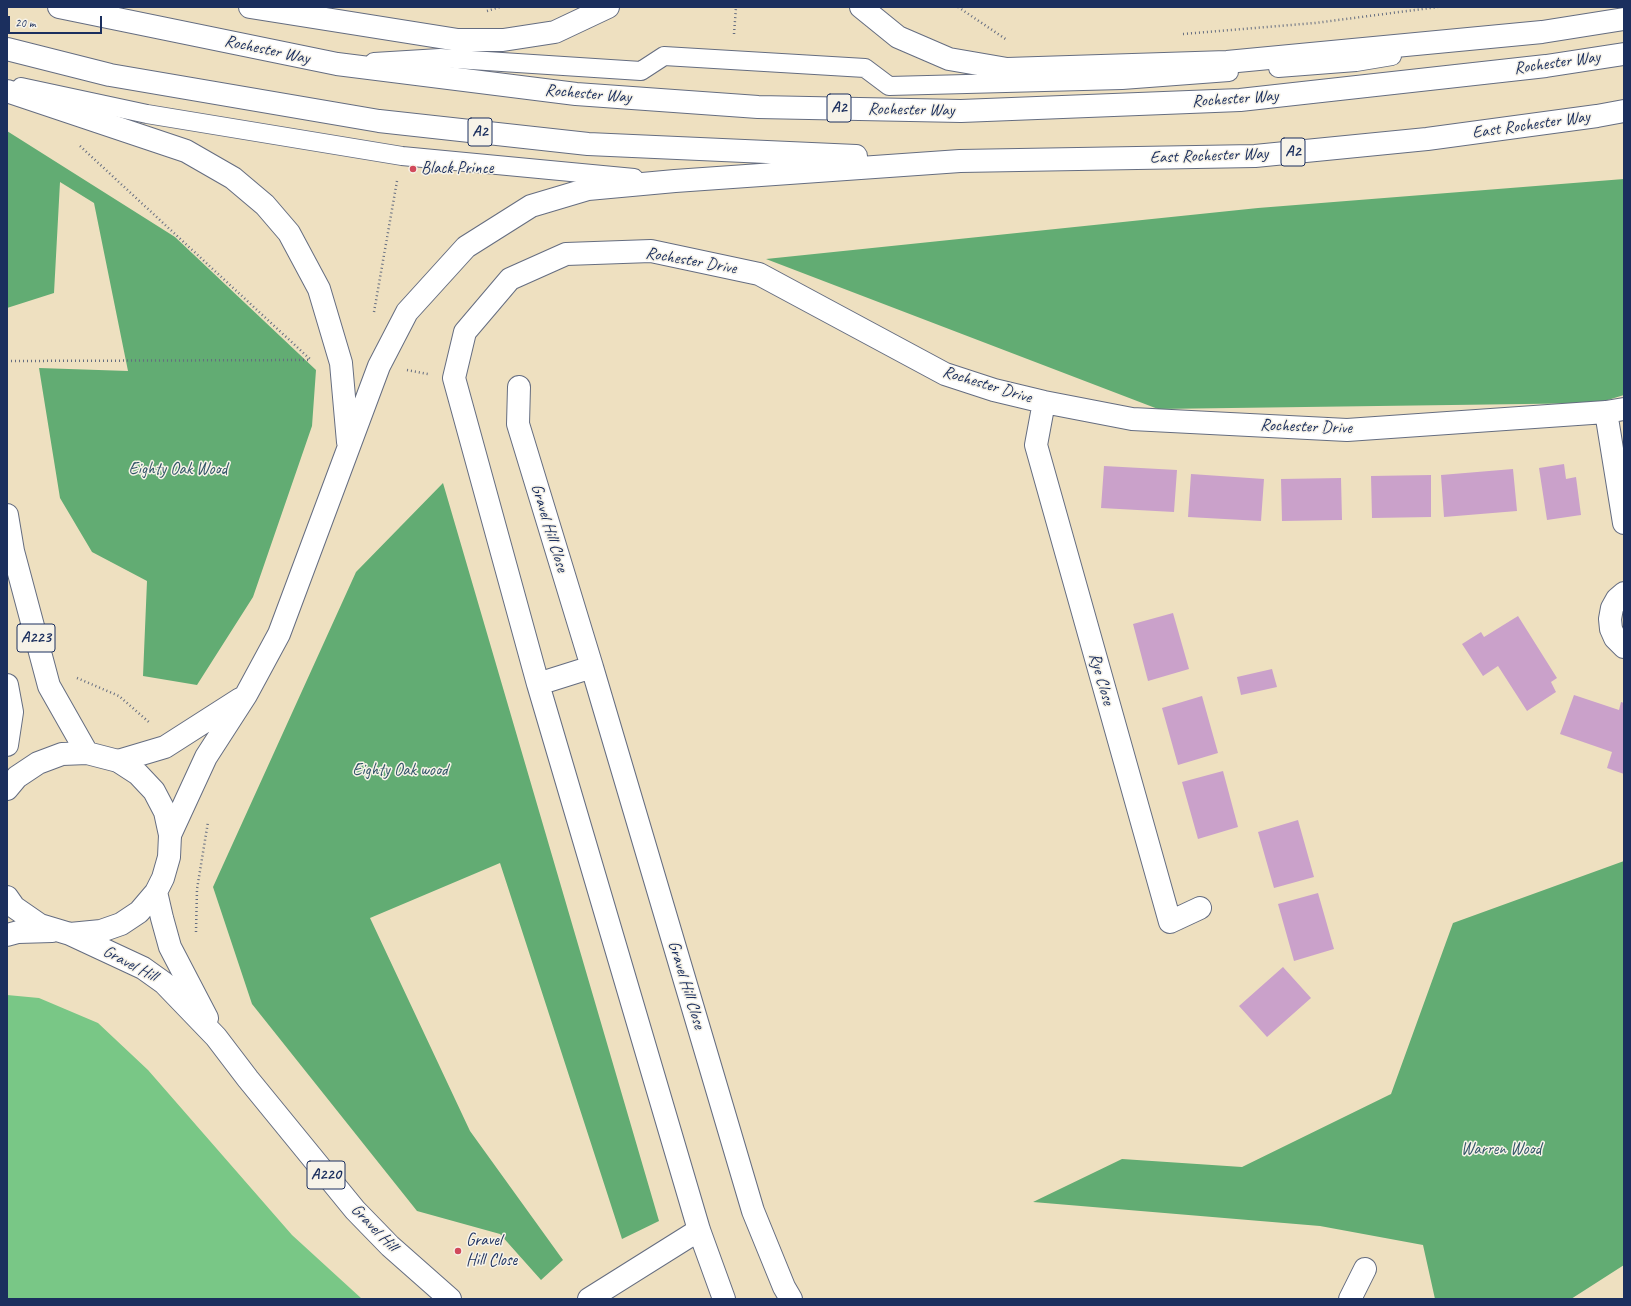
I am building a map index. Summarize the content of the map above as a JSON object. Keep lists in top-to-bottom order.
{
  "streets": {
    "main road": [
      "Rochester Way",
      "A2",
      "East Rochester Way",
      "Rochester Drive",
      "Gravel Hill Close",
      "A223",
      "Rye Close",
      "Gravel Hill",
      "A220"
    ]
  },
  "crossings": [
    ["A2", "East Rochester Way"],
    ["Rochester Drive", "Rye Close"]
  ],
  "parks": ["Eighty Oak Wood", "Eighty Oak wood", "Warren Wood"],
  "places": ["Black Prince", "Gravel Hill Close"],
  "scale_bar": "20 m"
}
